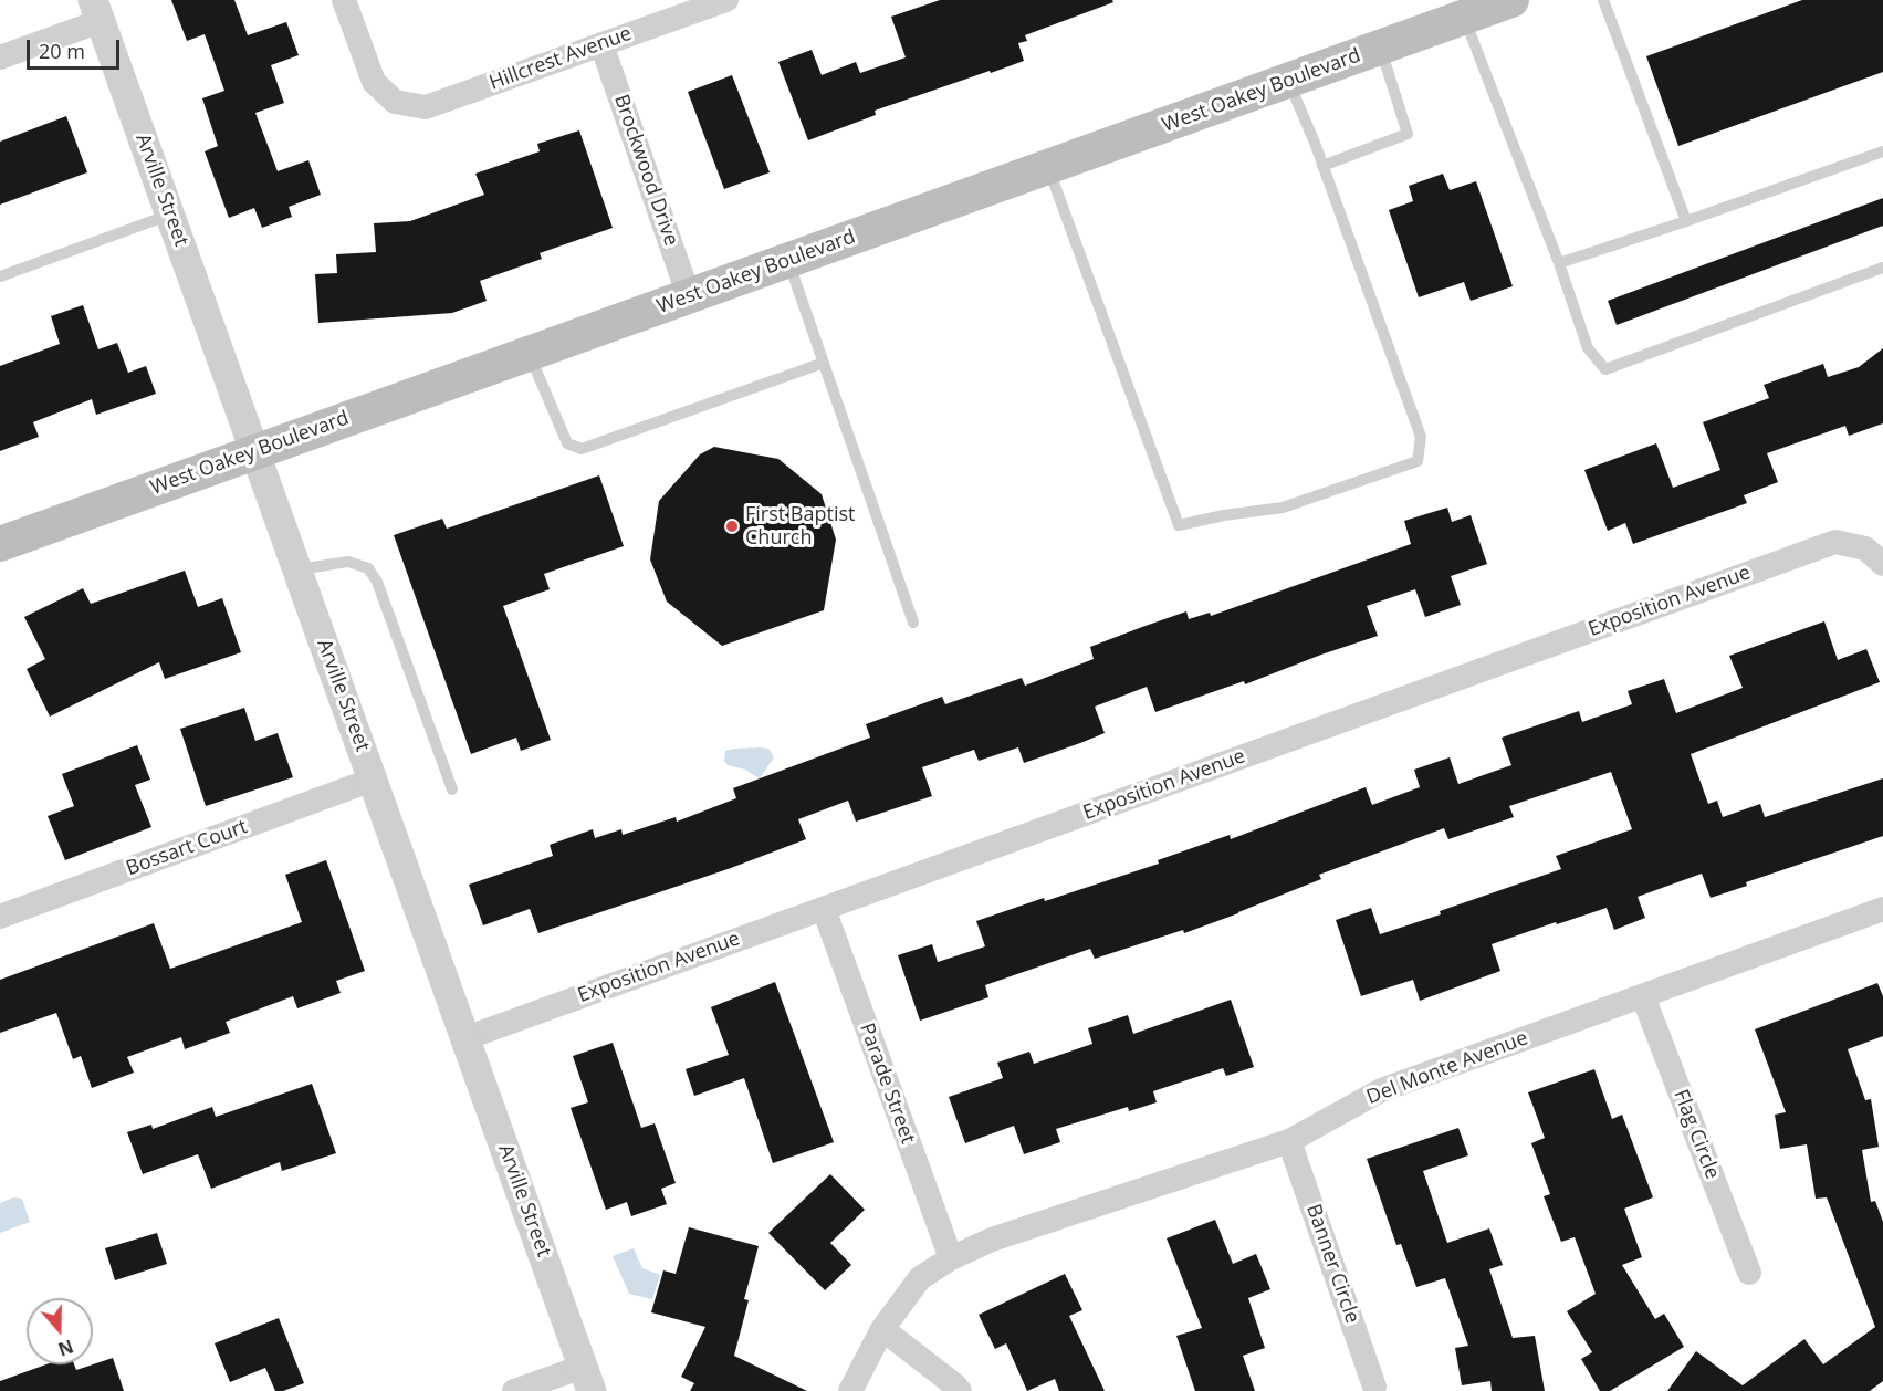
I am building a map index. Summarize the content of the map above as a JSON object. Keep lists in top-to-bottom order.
{
  "streets": {
    "main road": ["West Oakey Boulevard"],
    "street": [
      "Hillcrest Avenue",
      "Brockwood Drive",
      "Arville Street",
      "Exposition Avenue",
      "Bossart Court",
      "Del Monte Avenue",
      "Parade Street",
      "Flag Circle",
      "Banner Circle"
    ]
  },
  "crossings": [
    ["Hillcrest Avenue", "Brockwood Drive"],
    ["West Oakey Boulevard", "Brockwood Drive"],
    ["West Oakey Boulevard", "Arville Street"],
    ["Arville Street", "Exposition Avenue"],
    ["Arville Street", "Bossart Court"],
    ["Exposition Avenue", "Parade Street"],
    ["Del Monte Avenue", "Parade Street"],
    ["Del Monte Avenue", "Flag Circle"],
    ["Del Monte Avenue", "Banner Circle"]
  ],
  "places": ["First Baptist Church"],
  "scale_bar": "20 m",
  "north": "bottom"
}
